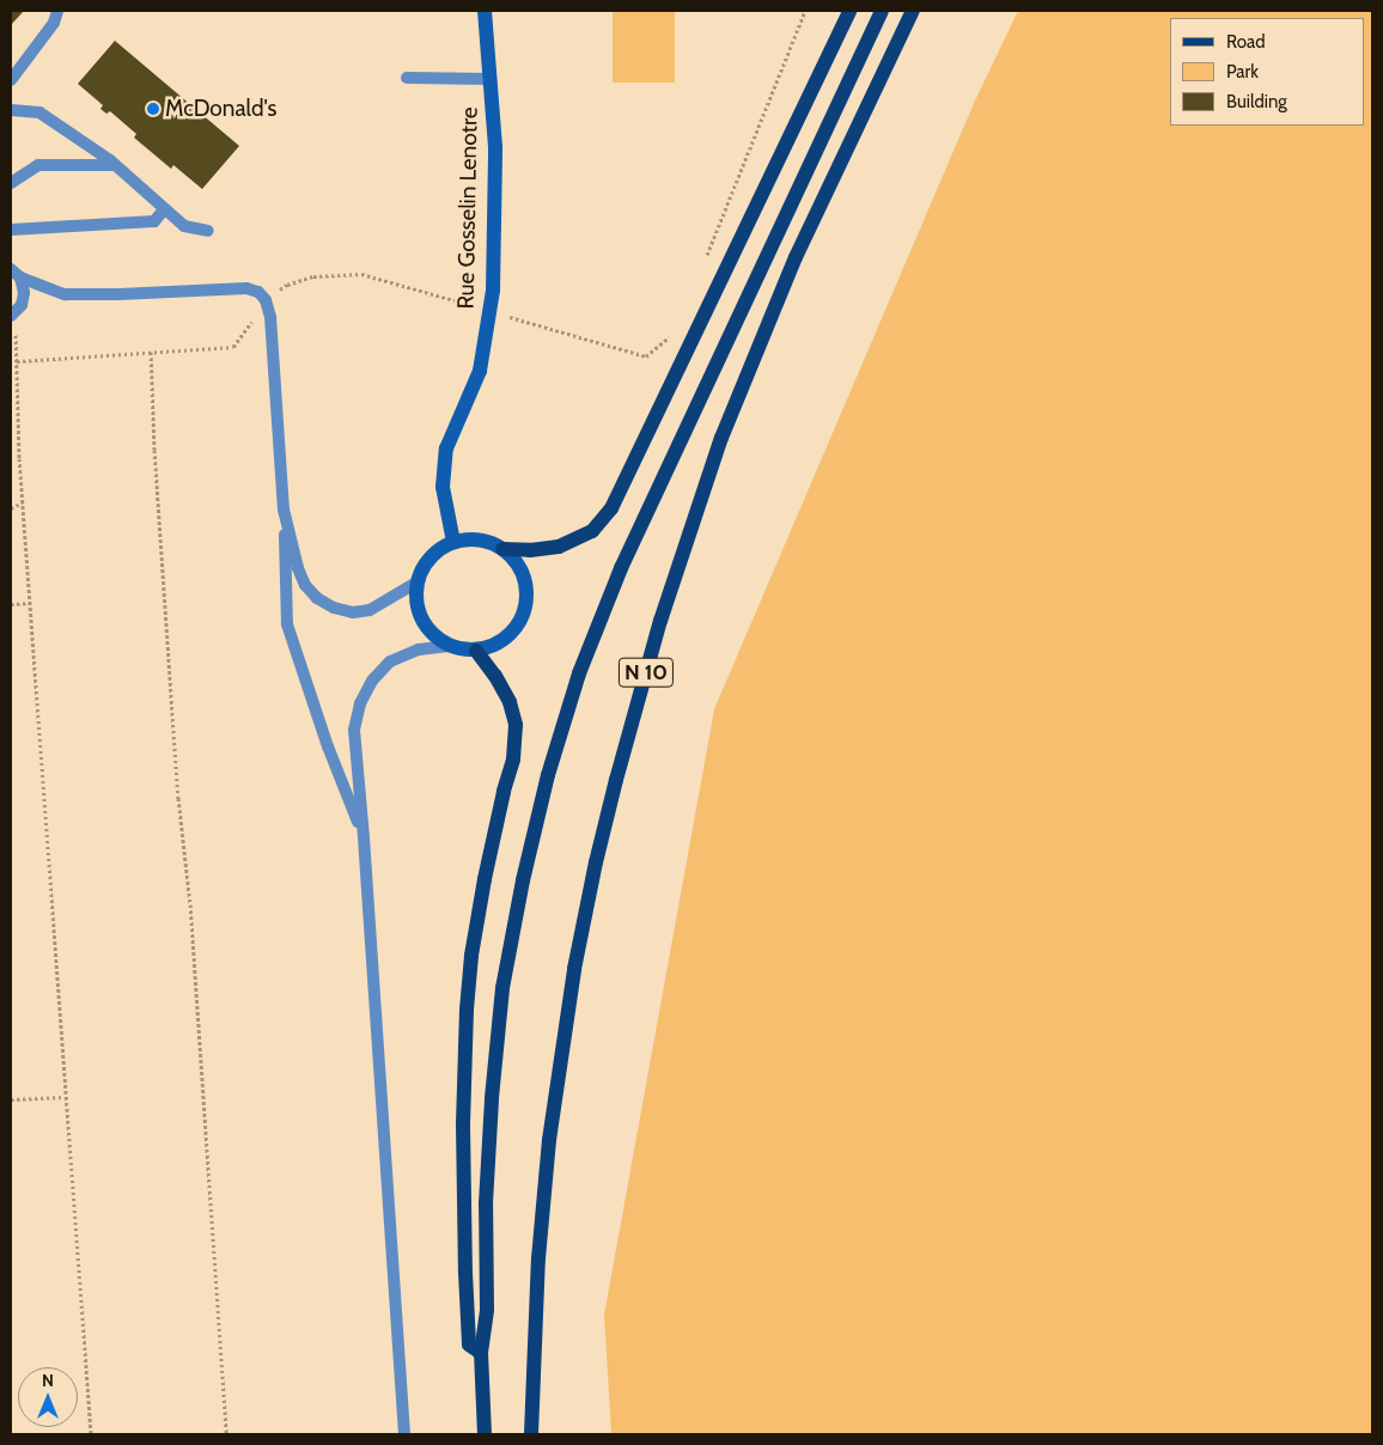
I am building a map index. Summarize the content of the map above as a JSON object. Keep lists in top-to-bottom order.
{
  "streets": {
    "main road": ["Rue Gosselin Lenotre", "N 10"]
  },
  "places": ["McDonald's"],
  "legend": ["Road", "Park", "Building"],
  "north": "top"
}
